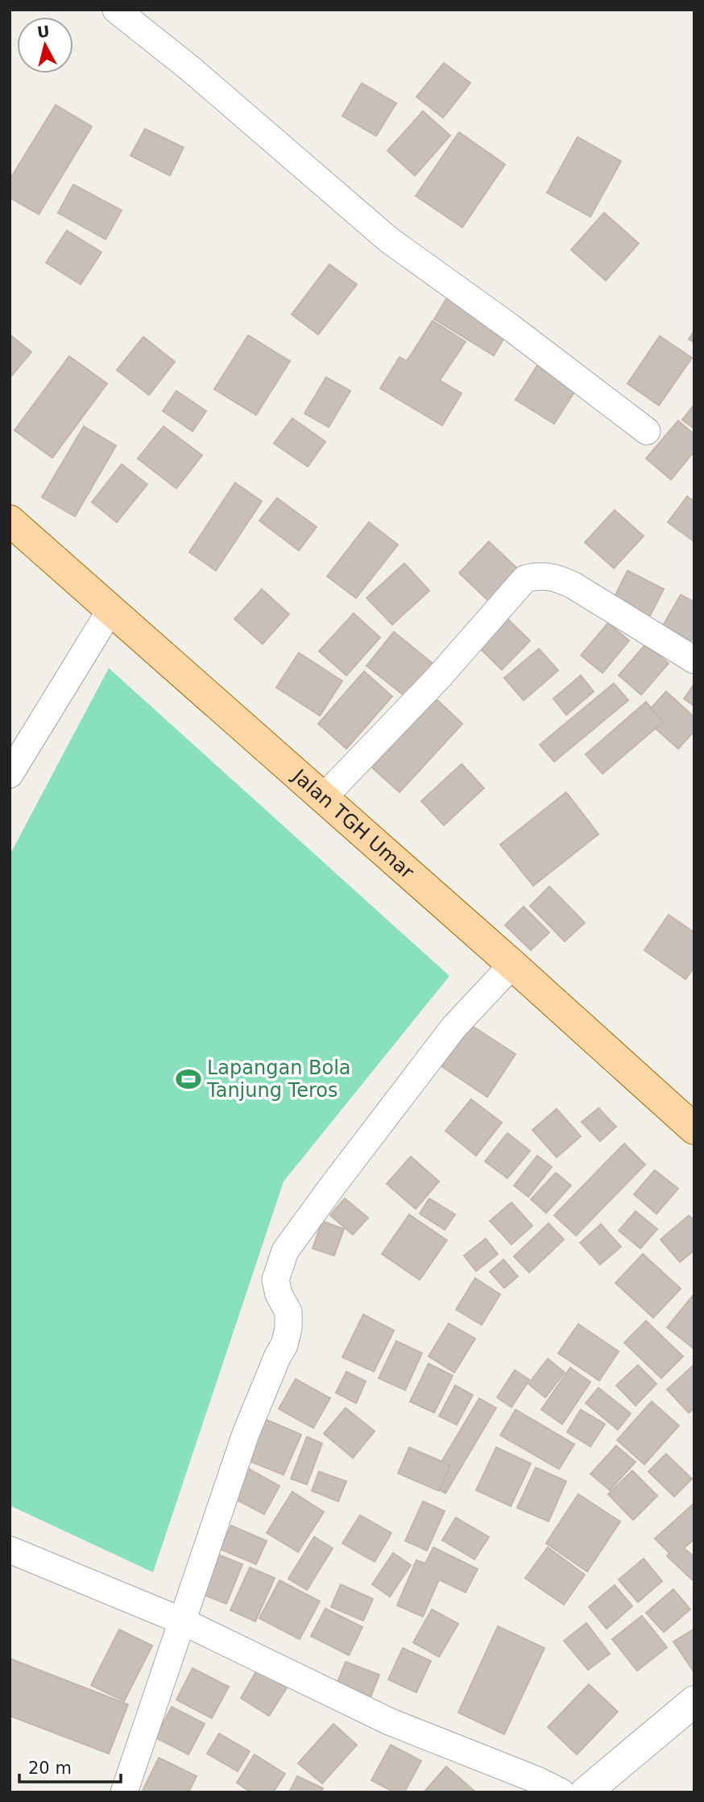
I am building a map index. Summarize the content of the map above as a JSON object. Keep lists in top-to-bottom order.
{
  "streets": {
    "main road": ["Jalan TGH Umar"]
  },
  "places": {
    "sports": ["Lapangan Bola Tanjung Teros"]
  },
  "scale_bar": "20 m",
  "north": "top"
}
